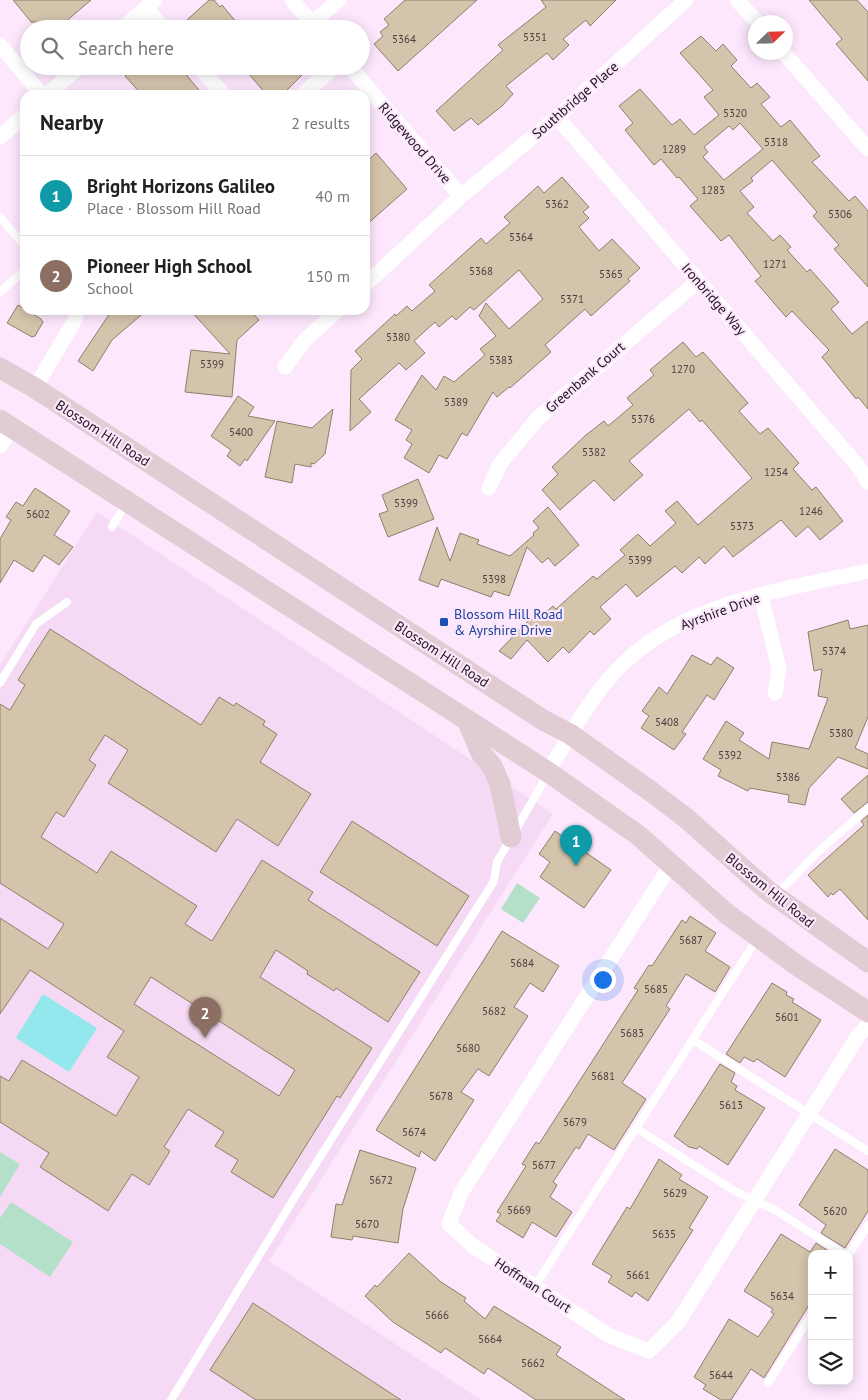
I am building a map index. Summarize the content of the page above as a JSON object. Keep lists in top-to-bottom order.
{
  "streets": {
    "main road": ["Blossom Hill Road"],
    "street": [
      "Southbridge Place",
      "Ridgewood Drive",
      "Ironbridge Way",
      "Greenbank Court",
      "Ayrshire Drive",
      "Hoffman Court"
    ]
  },
  "crossings": [
    ["Southbridge Place", "Ridgewood Drive"],
    ["Southbridge Place", "Ironbridge Way"],
    ["Ironbridge Way", "Greenbank Court"],
    ["Blossom Hill Road", "Ayrshire Drive"]
  ],
  "places": {
    "transit": ["Blossom Hill Road & Ayrshire Drive"]
  },
  "house_numbers": [
    "5351",
    "5364",
    "5320",
    "5318",
    "1289",
    "1283",
    "5362",
    "5306",
    "5364",
    "1271",
    "5368",
    "5365",
    "5371",
    "5380",
    "5383",
    "5399",
    "1270",
    "5389",
    "5376",
    "5400",
    "5382",
    "1254",
    "5399",
    "1246",
    "5602",
    "5373",
    "5399",
    "5398",
    "5374",
    "5408",
    "5380",
    "5392",
    "5386",
    "5687",
    "5684",
    "5685",
    "5682",
    "5601",
    "5683",
    "5680",
    "5681",
    "5678",
    "5613",
    "5679",
    "5674",
    "5677",
    "5672",
    "5629",
    "5669",
    "5620",
    "5670",
    "5635",
    "5661",
    "5634",
    "5666",
    "5664",
    "5662",
    "5644"
  ],
  "north": "top right",
  "page": {
    "search": "Search here",
    "heading": ["Nearby", "2 results"],
    "list": [
      {
        "mark": "1",
        "name": "Bright Horizons Galileo",
        "note": "Place · Blossom Hill Road",
        "value": "40 m"
      },
      {
        "mark": "2",
        "name": "Pioneer High School",
        "note": "School",
        "value": "150 m"
      }
    ],
    "pins": ["1", "2"],
    "map_buttons": ["+", "−"]
  }
}
